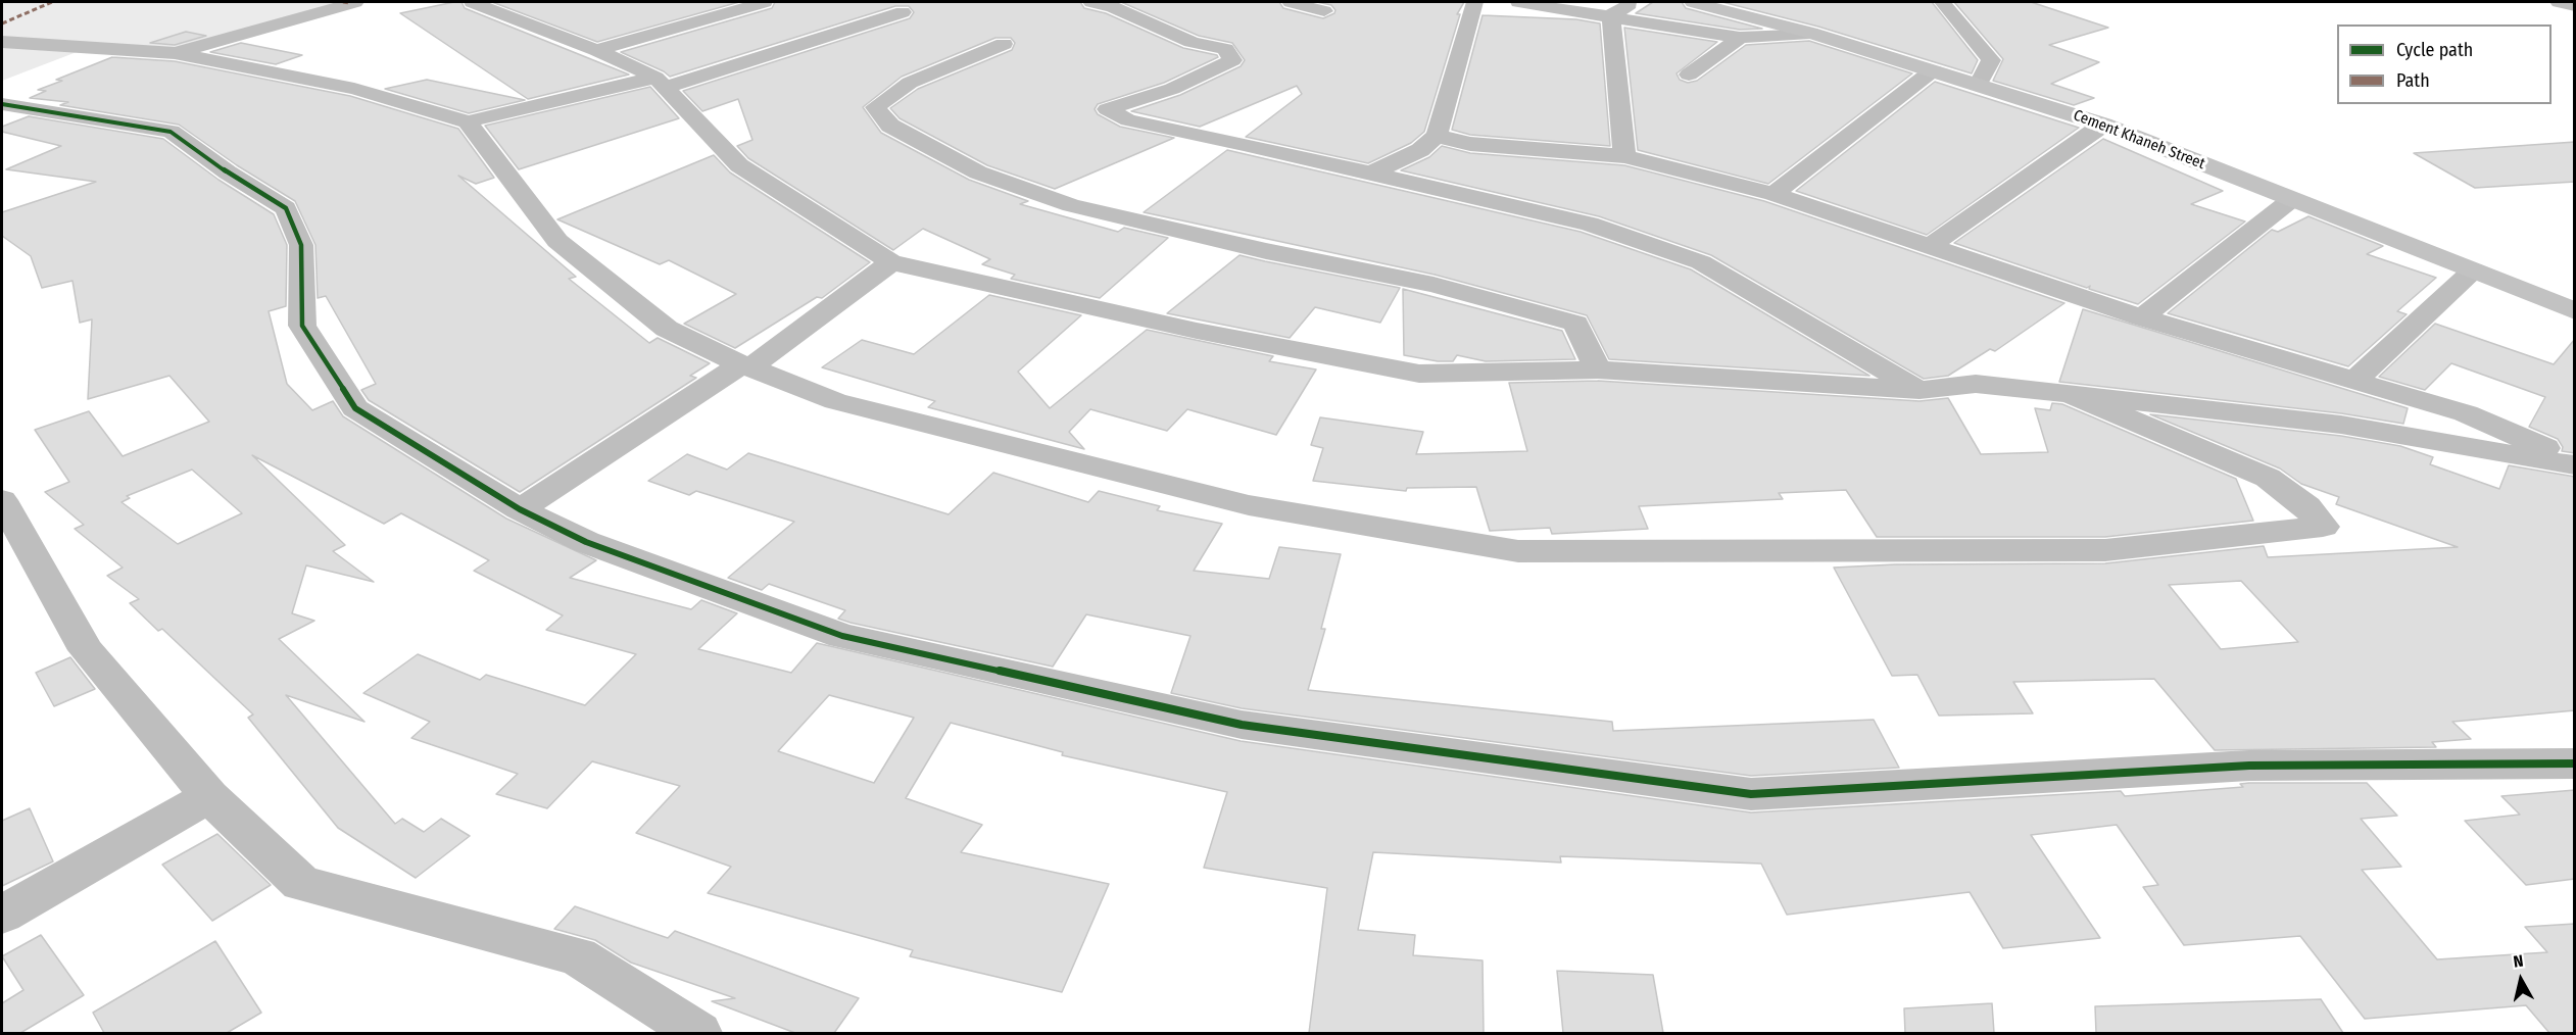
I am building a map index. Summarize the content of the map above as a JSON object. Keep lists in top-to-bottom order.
{
  "streets": {
    "street": ["Cement Khaneh Street"]
  },
  "legend": ["Cycle path", "Path"],
  "north": "top"
}
